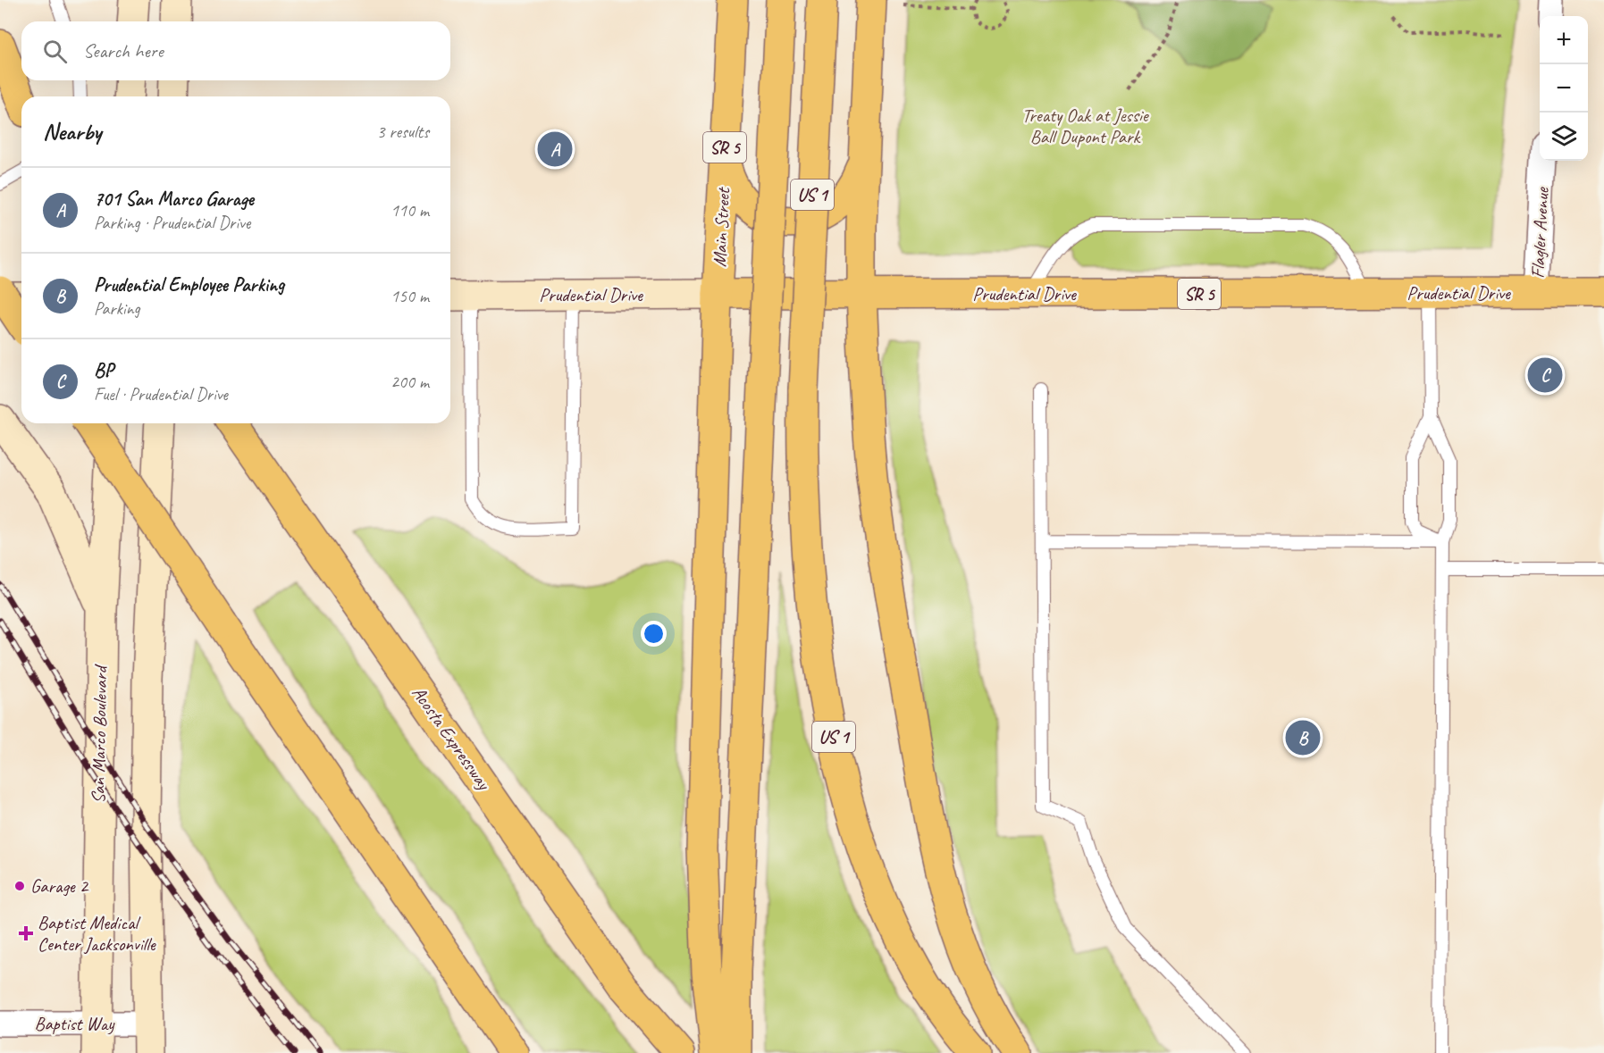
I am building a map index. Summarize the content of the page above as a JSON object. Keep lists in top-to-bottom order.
{
  "streets": {
    "main road": [
      "SR 5",
      "US 1",
      "Main Street",
      "Prudential Drive",
      "San Marco Boulevard",
      "Acosta Expressway"
    ],
    "street": ["Flagler Avenue", "Baptist Way"]
  },
  "crossings": [
    ["Main Street", "Prudential Drive"],
    ["Flagler Avenue", "Prudential Drive"],
    ["San Marco Boulevard", "Baptist Way"]
  ],
  "parks": ["Treaty Oak at Jessie Ball Dupont Park"],
  "places": {
    "other": ["Garage 2"],
    "health": ["Baptist Medical Center Jacksonville"]
  },
  "page": {
    "map_buttons": ["+", "−"],
    "search": "Search here",
    "heading": ["Nearby", "3 results"],
    "pins": ["A", "C", "B"],
    "list": [
      {
        "mark": "A",
        "name": "701 San Marco Garage",
        "note": "Parking · Prudential Drive",
        "value": "110 m"
      },
      {
        "mark": "B",
        "name": "Prudential Employee Parking",
        "note": "Parking",
        "value": "150 m"
      },
      {
        "mark": "C",
        "name": "BP",
        "note": "Fuel · Prudential Drive",
        "value": "200 m"
      }
    ]
  }
}
